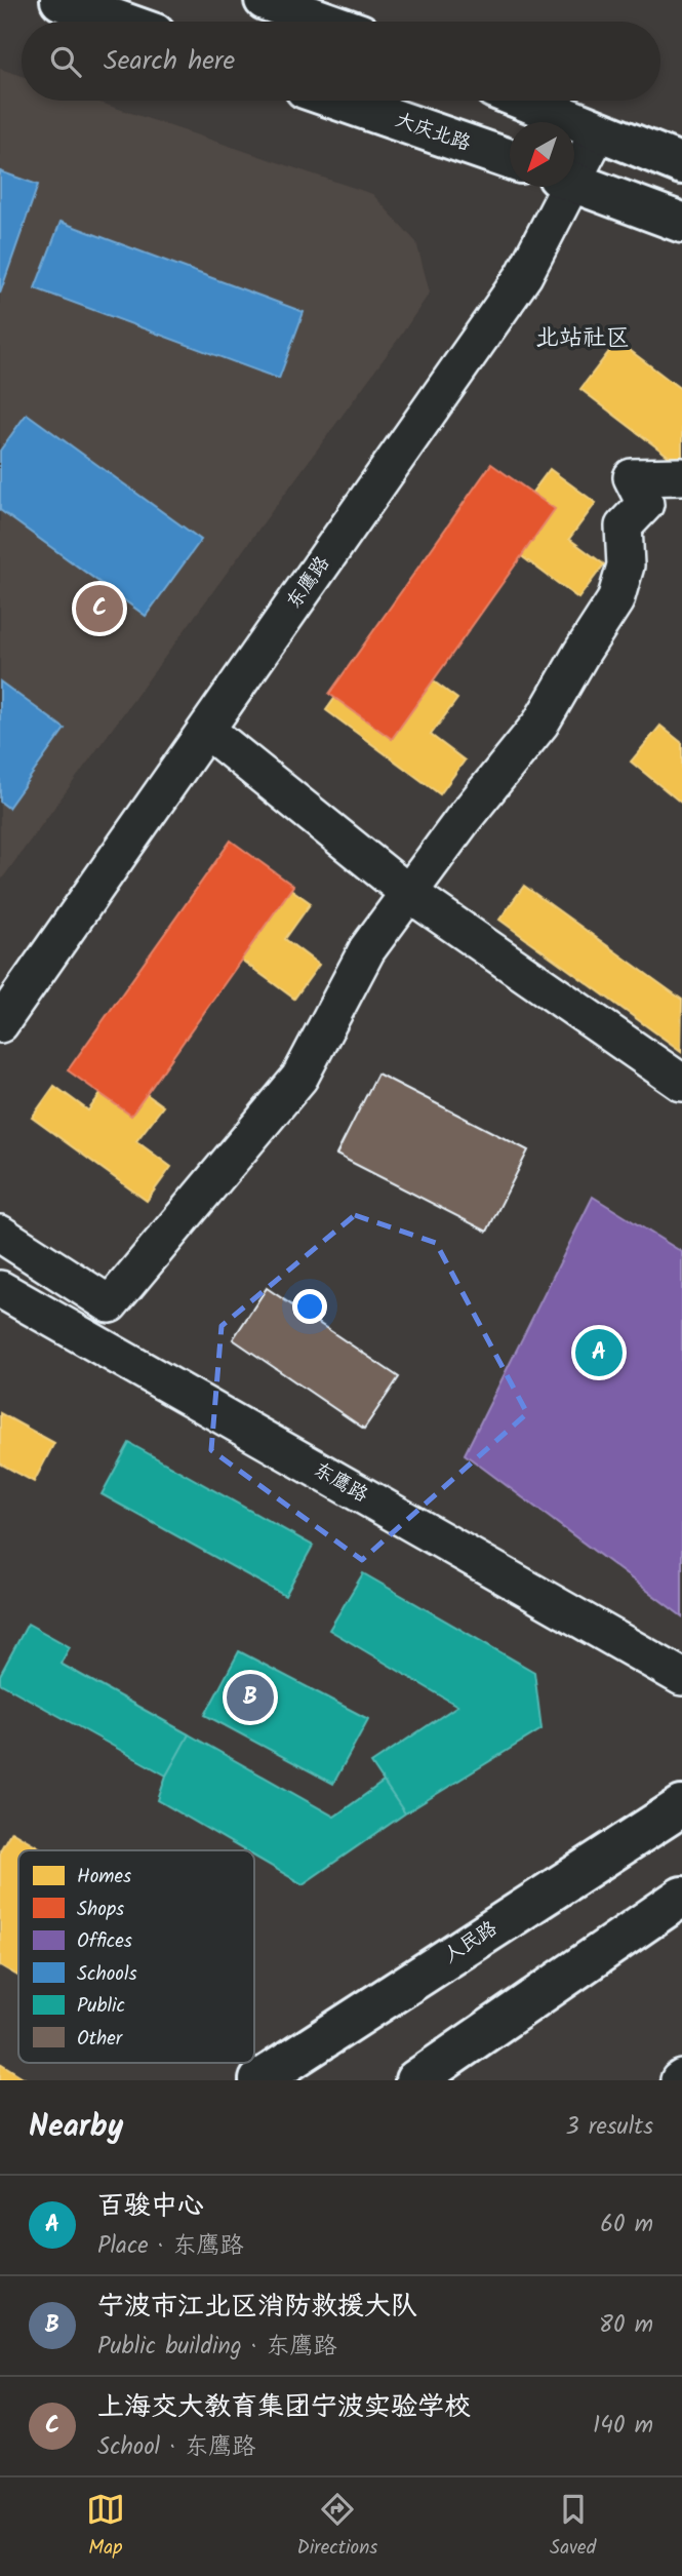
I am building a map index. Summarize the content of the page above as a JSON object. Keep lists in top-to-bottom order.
{
  "streets": {
    "main road": ["大庆北路", "人民路"],
    "street": ["东鹰路"]
  },
  "districts": ["北站社区"],
  "legend": [
    "Homes",
    "Shops",
    "Offices",
    "Schools",
    "Public",
    "Other"
  ],
  "north": "bottom left",
  "page": {
    "search": "Search here",
    "pins": ["C", "A", "B"],
    "heading": ["Nearby", "3 results"],
    "list": [
      {
        "mark": "A",
        "name": "百骏中心",
        "note": "Place · 东鹰路",
        "value": "60 m"
      },
      {
        "mark": "B",
        "name": "宁波市江北区消防救援大队",
        "note": "Public building · 东鹰路",
        "value": "80 m"
      },
      {
        "mark": "C",
        "name": "上海交大教育集团宁波实验学校",
        "note": "School · 东鹰路",
        "value": "140 m"
      }
    ],
    "nav": ["Map", "Directions", "Saved"]
  }
}
